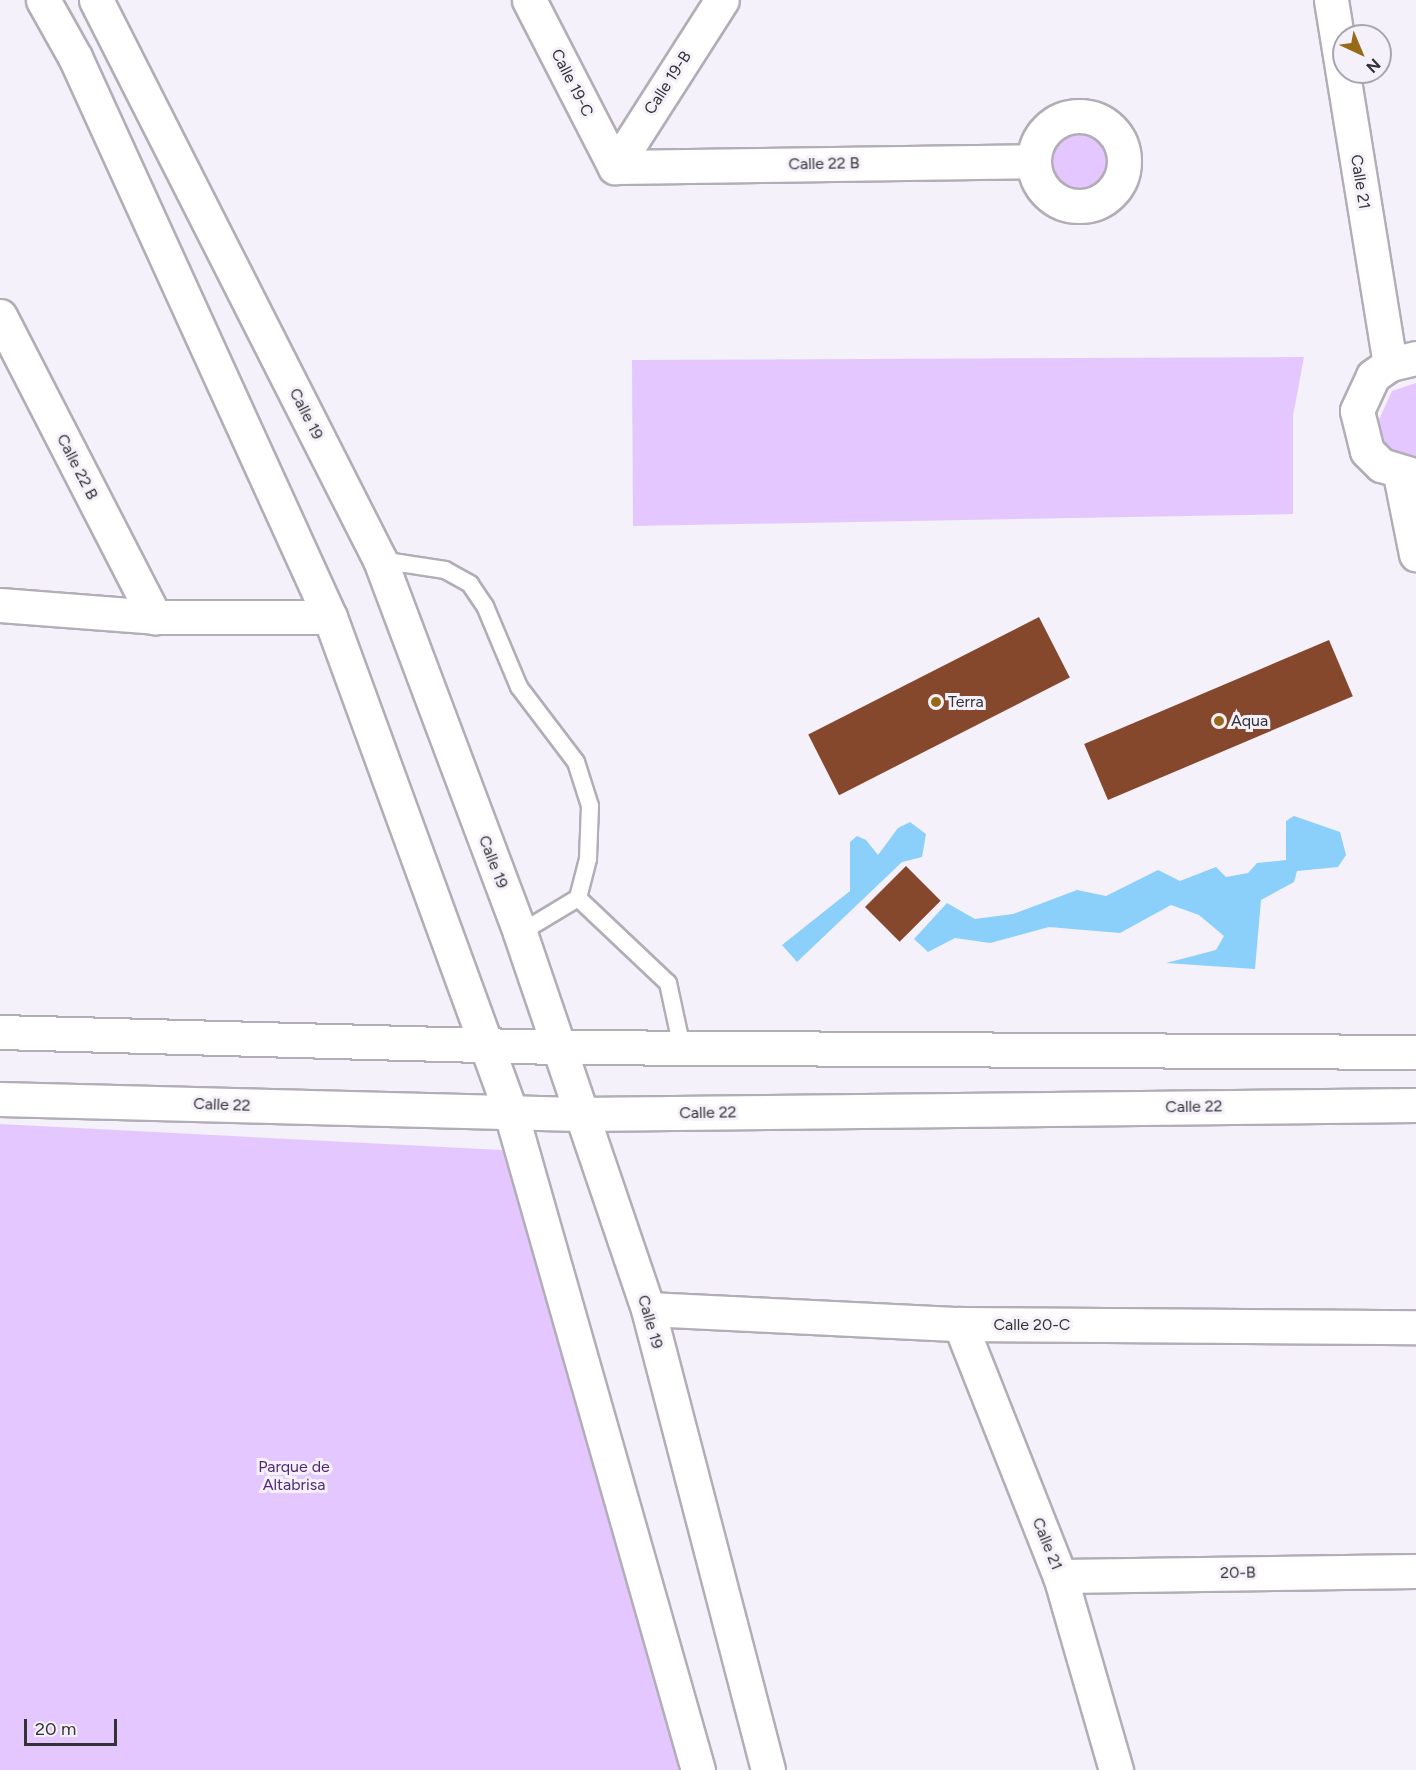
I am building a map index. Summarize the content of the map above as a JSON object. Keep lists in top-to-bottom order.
{
  "streets": {
    "street": [
      "Calle 19-C",
      "Calle 19-B",
      "Calle 22 B",
      "Calle 21",
      "Calle 19",
      "Calle 22",
      "Calle 20-C",
      "20-B"
    ]
  },
  "crossings": [
    ["Calle 19-C", "Calle 19-B"],
    ["Calle 19-C", "Calle 22 B"],
    ["Calle 19-B", "Calle 22 B"],
    ["Calle 21", "Calle 20-C"],
    ["Calle 21", "20-B"],
    ["Calle 19", "Calle 22"],
    ["Calle 19", "Calle 20-C"]
  ],
  "parks": ["Parque de Altabrisa"],
  "places": ["Terra", "Aqua"],
  "scale_bar": "20 m",
  "north": "bottom right"
}
